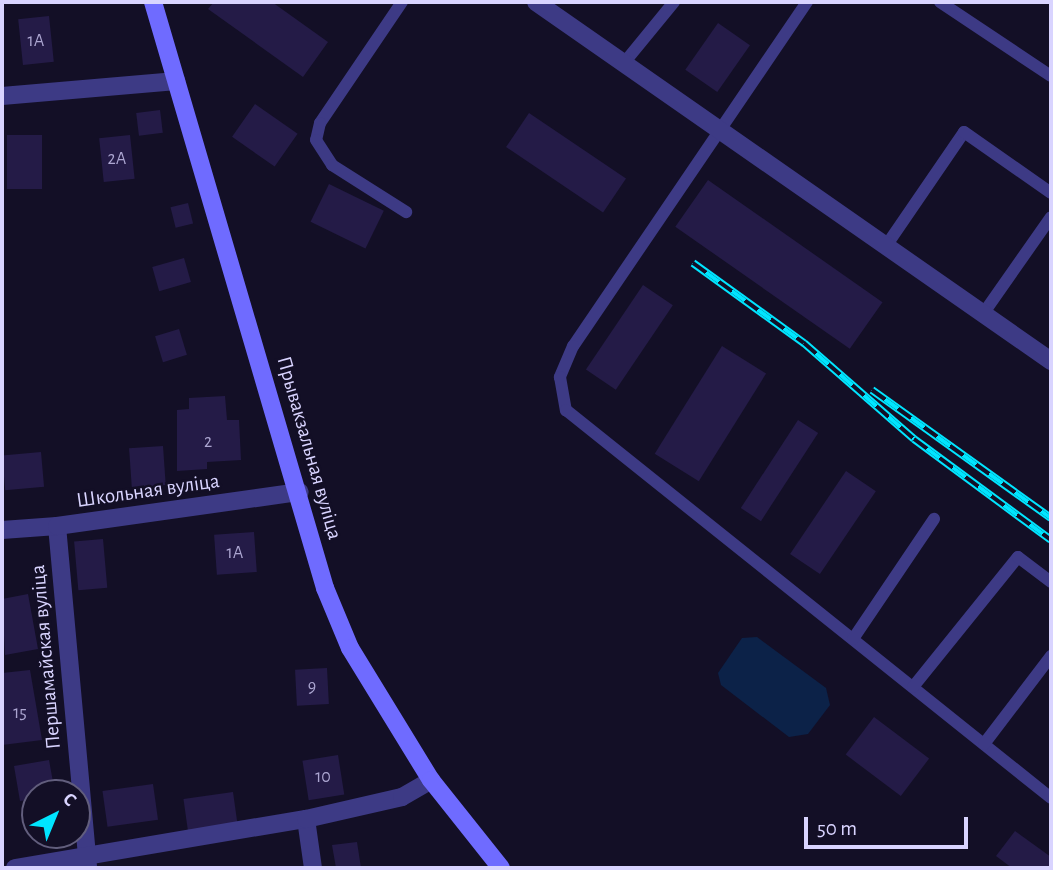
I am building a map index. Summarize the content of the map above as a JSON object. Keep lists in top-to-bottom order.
{
  "streets": {
    "street": ["Прывакзальная вуліца", "Школьная вуліца", "Першамайская вуліца"]
  },
  "crossings": [
    ["Прывакзальная вуліца", "Школьная вуліца"],
    ["Школьная вуліца", "Першамайская вуліца"]
  ],
  "house_numbers": [
    "1А",
    "2А",
    "2",
    "1А",
    "9",
    "15",
    "10"
  ],
  "scale_bar": "50 m",
  "north": "top right"
}
